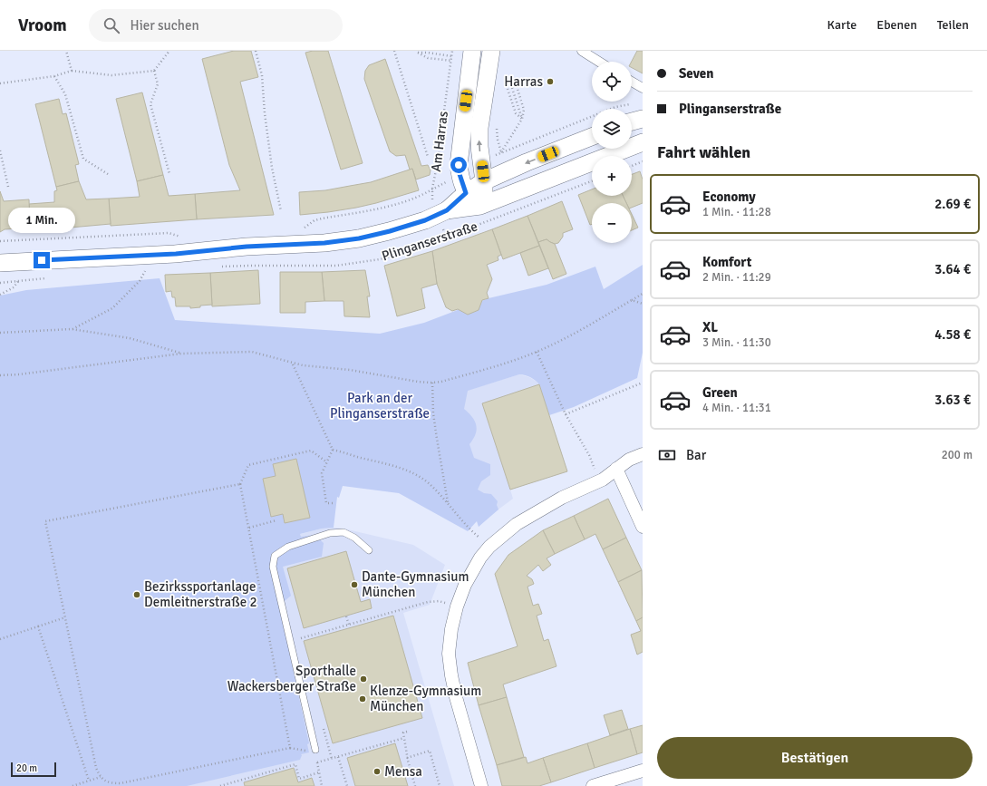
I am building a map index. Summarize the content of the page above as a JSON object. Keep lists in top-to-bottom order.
{
  "streets": {
    "main road": ["Am Harras", "Plinganserstraße"]
  },
  "crossings": [
    ["Am Harras", "Plinganserstraße"]
  ],
  "parks": ["Park an der Plinganserstraße"],
  "places": [
    "Harras",
    "Dante-Gymnasium München",
    "Bezirkssportanlage Demleitnerstraße 2",
    "Sporthalle Wackersberger Straße",
    "Klenze-Gymnasium München",
    "Mensa"
  ],
  "scale_bar": "20 m",
  "page": {
    "header": "Vroom",
    "search": "Hier suchen",
    "nav": ["Karte", "Ebenen", "Teilen"],
    "banner": ["Seven", "Plinganserstraße"],
    "map_buttons": ["+", "−"],
    "heading": "Fahrt wählen",
    "list": [
      {
        "name": "Economy",
        "note": "1 Min. · 11:28",
        "value": "2.69 €"
      },
      {
        "name": "Komfort",
        "note": "2 Min. · 11:29",
        "value": "3.64 €"
      },
      {
        "name": "XL",
        "note": "3 Min. · 11:30",
        "value": "4.58 €"
      },
      {
        "name": "Green",
        "note": "4 Min. · 11:31",
        "value": "3.63 €"
      }
    ],
    "bubble": "1 Min.",
    "pay": ["Bar", "200 m"],
    "buttons": "Bestätigen",
    "scale": "20 m"
  }
}
